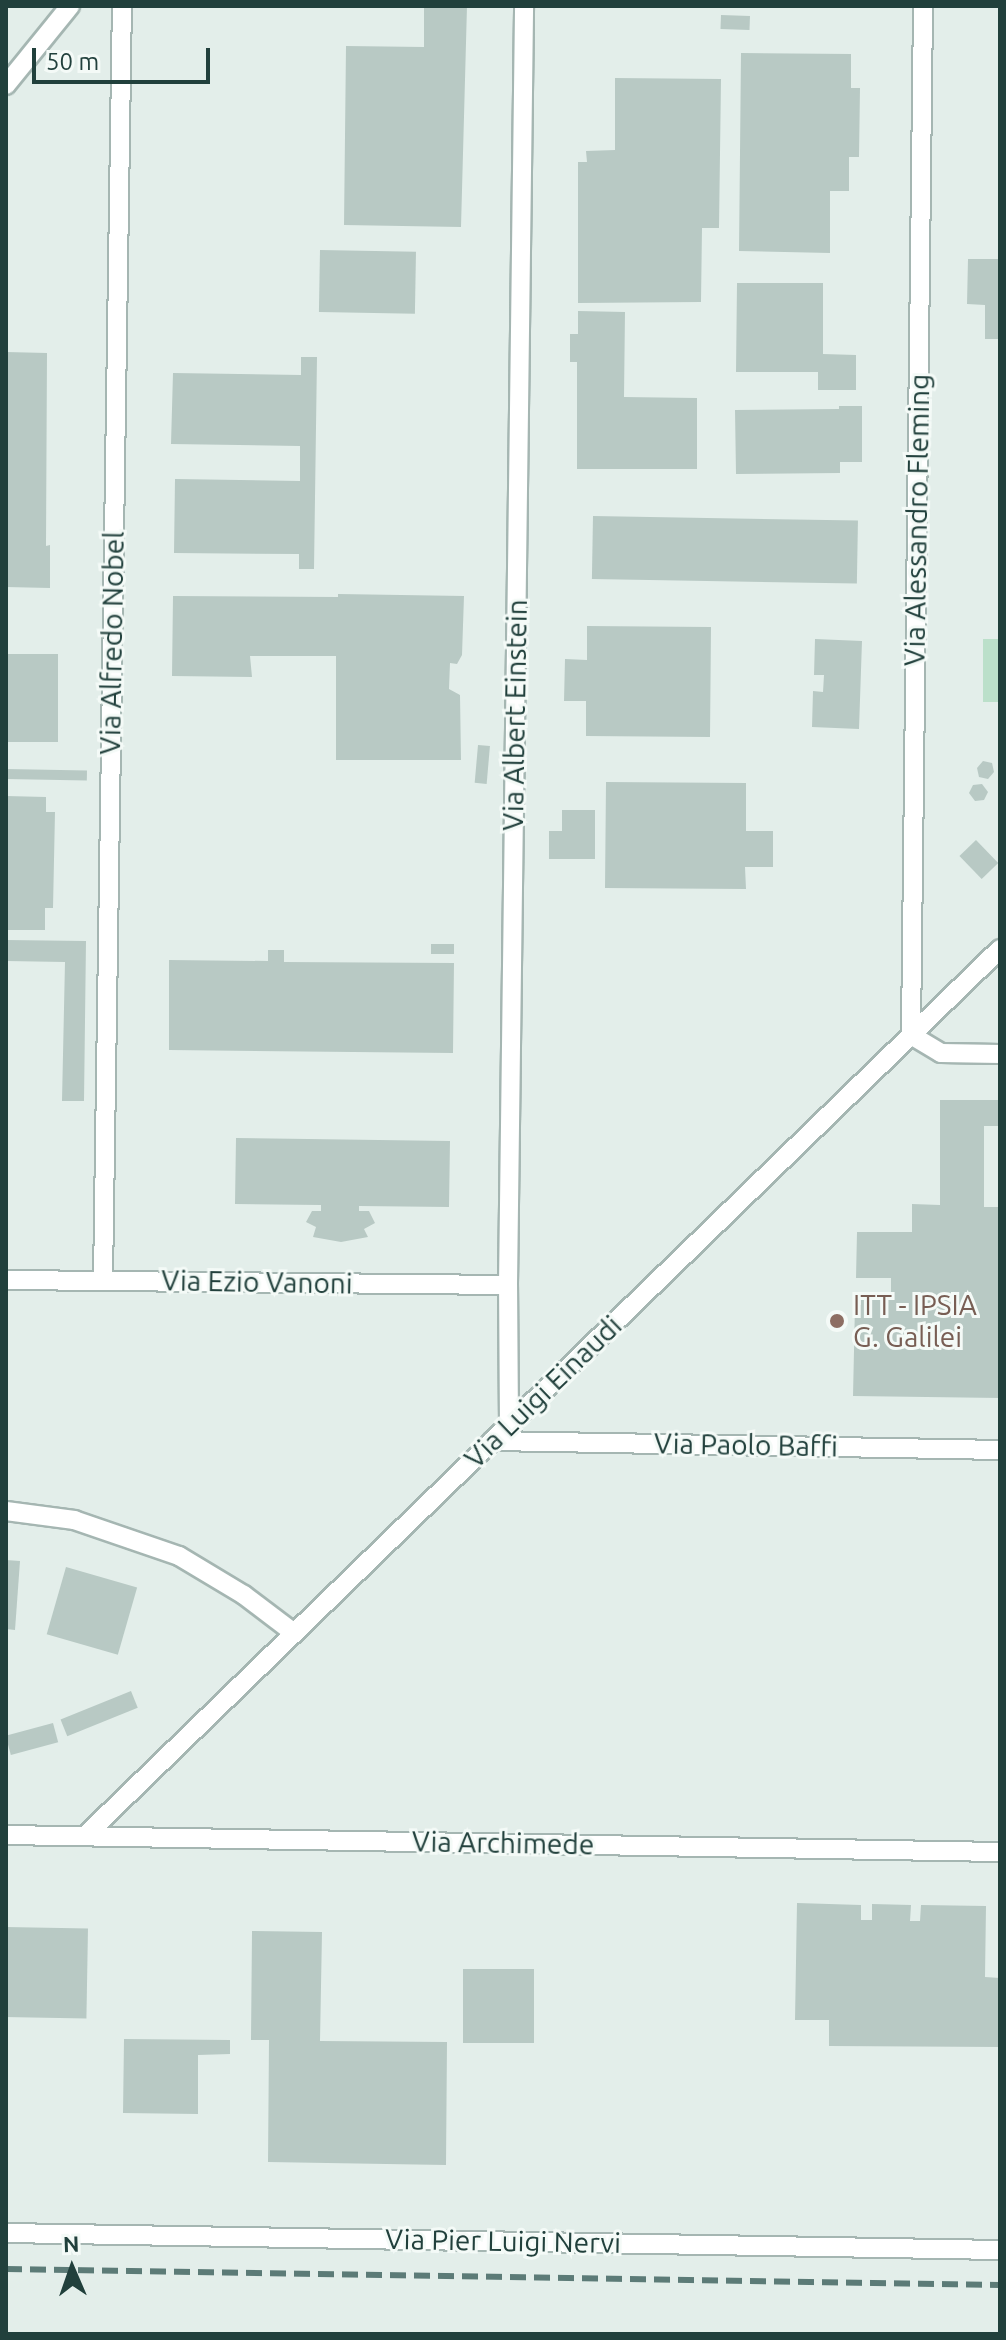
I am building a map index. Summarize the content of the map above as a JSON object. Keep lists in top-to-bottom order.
{
  "streets": {
    "street": [
      "Via Alessandro Fleming",
      "Via Alfredo Nobel",
      "Via Albert Einstein",
      "Via Ezio Vanoni",
      "Via Luigi Einaudi",
      "Via Paolo Baffi",
      "Via Archimede",
      "Via Pier Luigi Nervi"
    ]
  },
  "crossings": [
    ["Via Alessandro Fleming", "Via Luigi Einaudi"],
    ["Via Alfredo Nobel", "Via Ezio Vanoni"],
    ["Via Albert Einstein", "Via Ezio Vanoni"],
    ["Via Albert Einstein", "Via Luigi Einaudi"],
    ["Via Luigi Einaudi", "Via Paolo Baffi"],
    ["Via Luigi Einaudi", "Via Archimede"]
  ],
  "places": ["ITT - IPSIA G. Galilei"],
  "scale_bar": "50 m",
  "north": "top"
}
